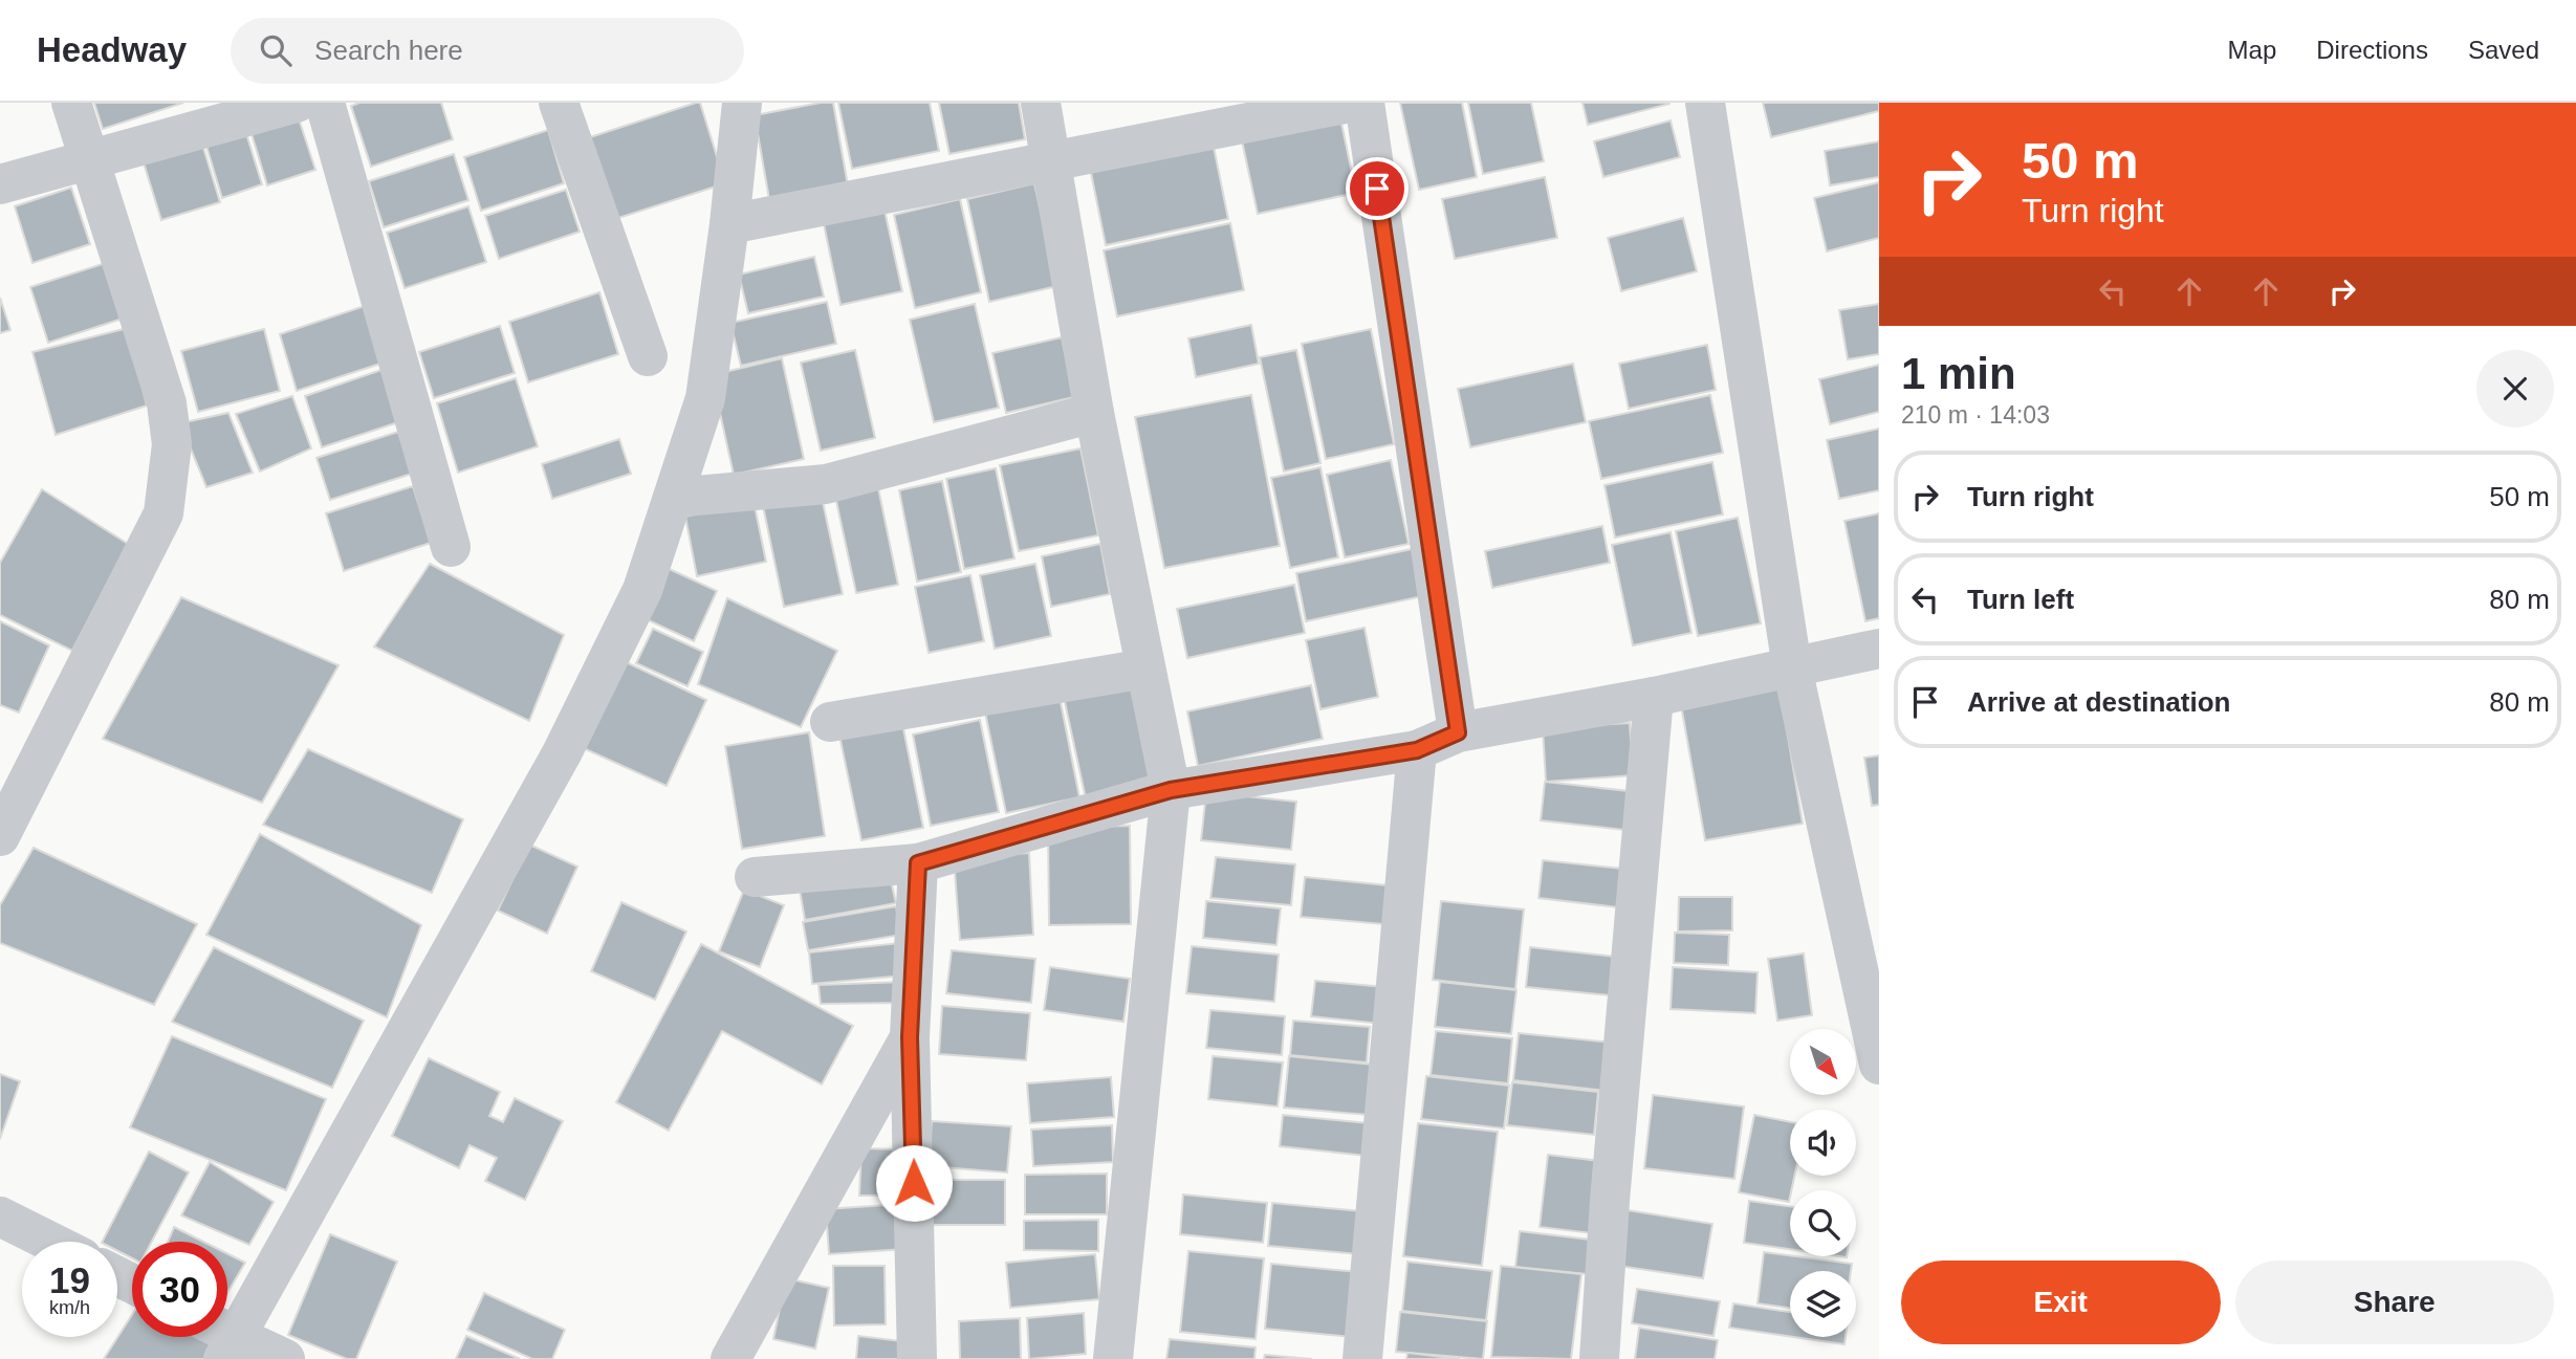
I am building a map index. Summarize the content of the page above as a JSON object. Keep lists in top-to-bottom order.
{
  "north": "bottom right",
  "page": {
    "header": "Headway",
    "search": "Search here",
    "nav": ["Map", "Directions", "Saved"],
    "turn": ["50 m", "Turn right"],
    "heading": ["1 min", "210 m · 14:03"],
    "list": [
      {
        "name": "Turn right",
        "value": "50 m"
      },
      {
        "name": "Turn left",
        "value": "80 m"
      },
      {
        "name": "Arrive at destination",
        "value": "80 m"
      }
    ],
    "speed": "19 km/h",
    "limit": "30",
    "buttons": ["Exit", "Share"]
  }
}
